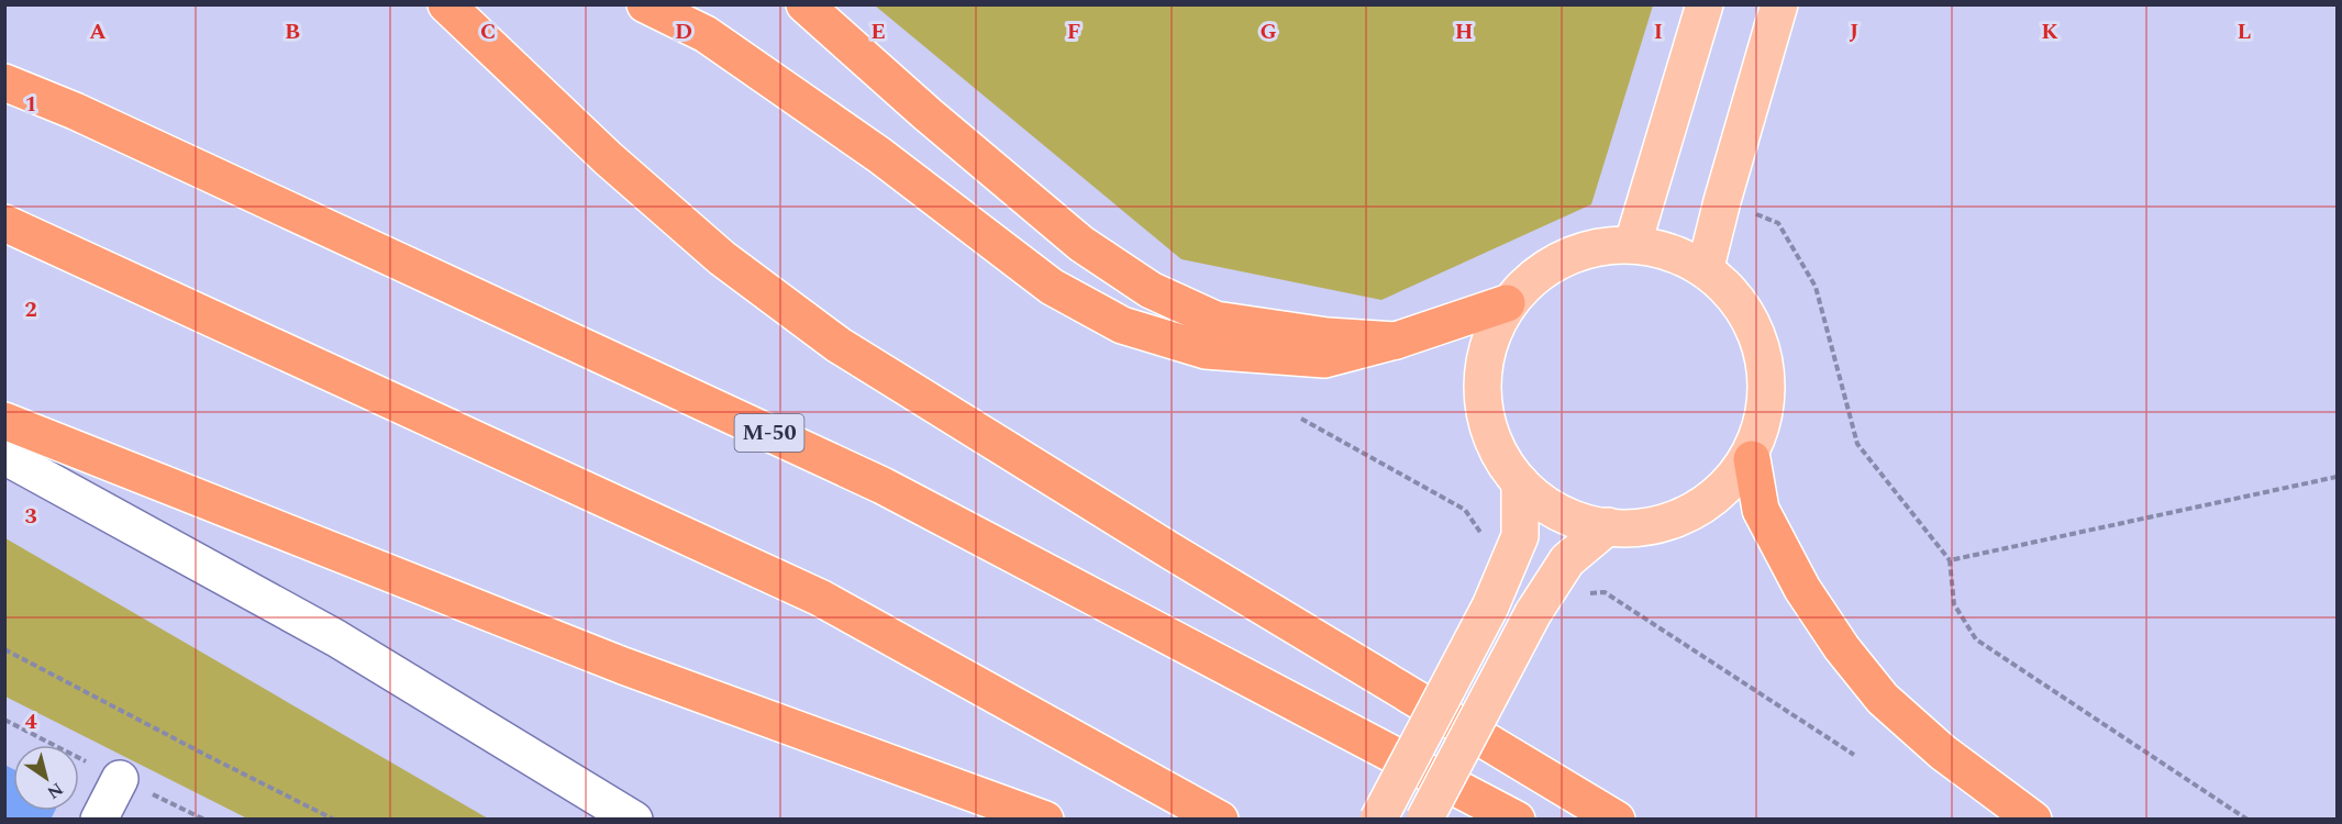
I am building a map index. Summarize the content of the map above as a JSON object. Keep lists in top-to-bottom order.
{
  "streets": {
    "highway": ["M-50"]
  },
  "north": "bottom right",
  "grid": {
    "columns": [
      "A",
      "B",
      "C",
      "D",
      "E",
      "F",
      "G",
      "H",
      "I",
      "J",
      "K",
      "L"
    ],
    "rows": [
      "1",
      "2",
      "3",
      "4"
    ]
  }
}
